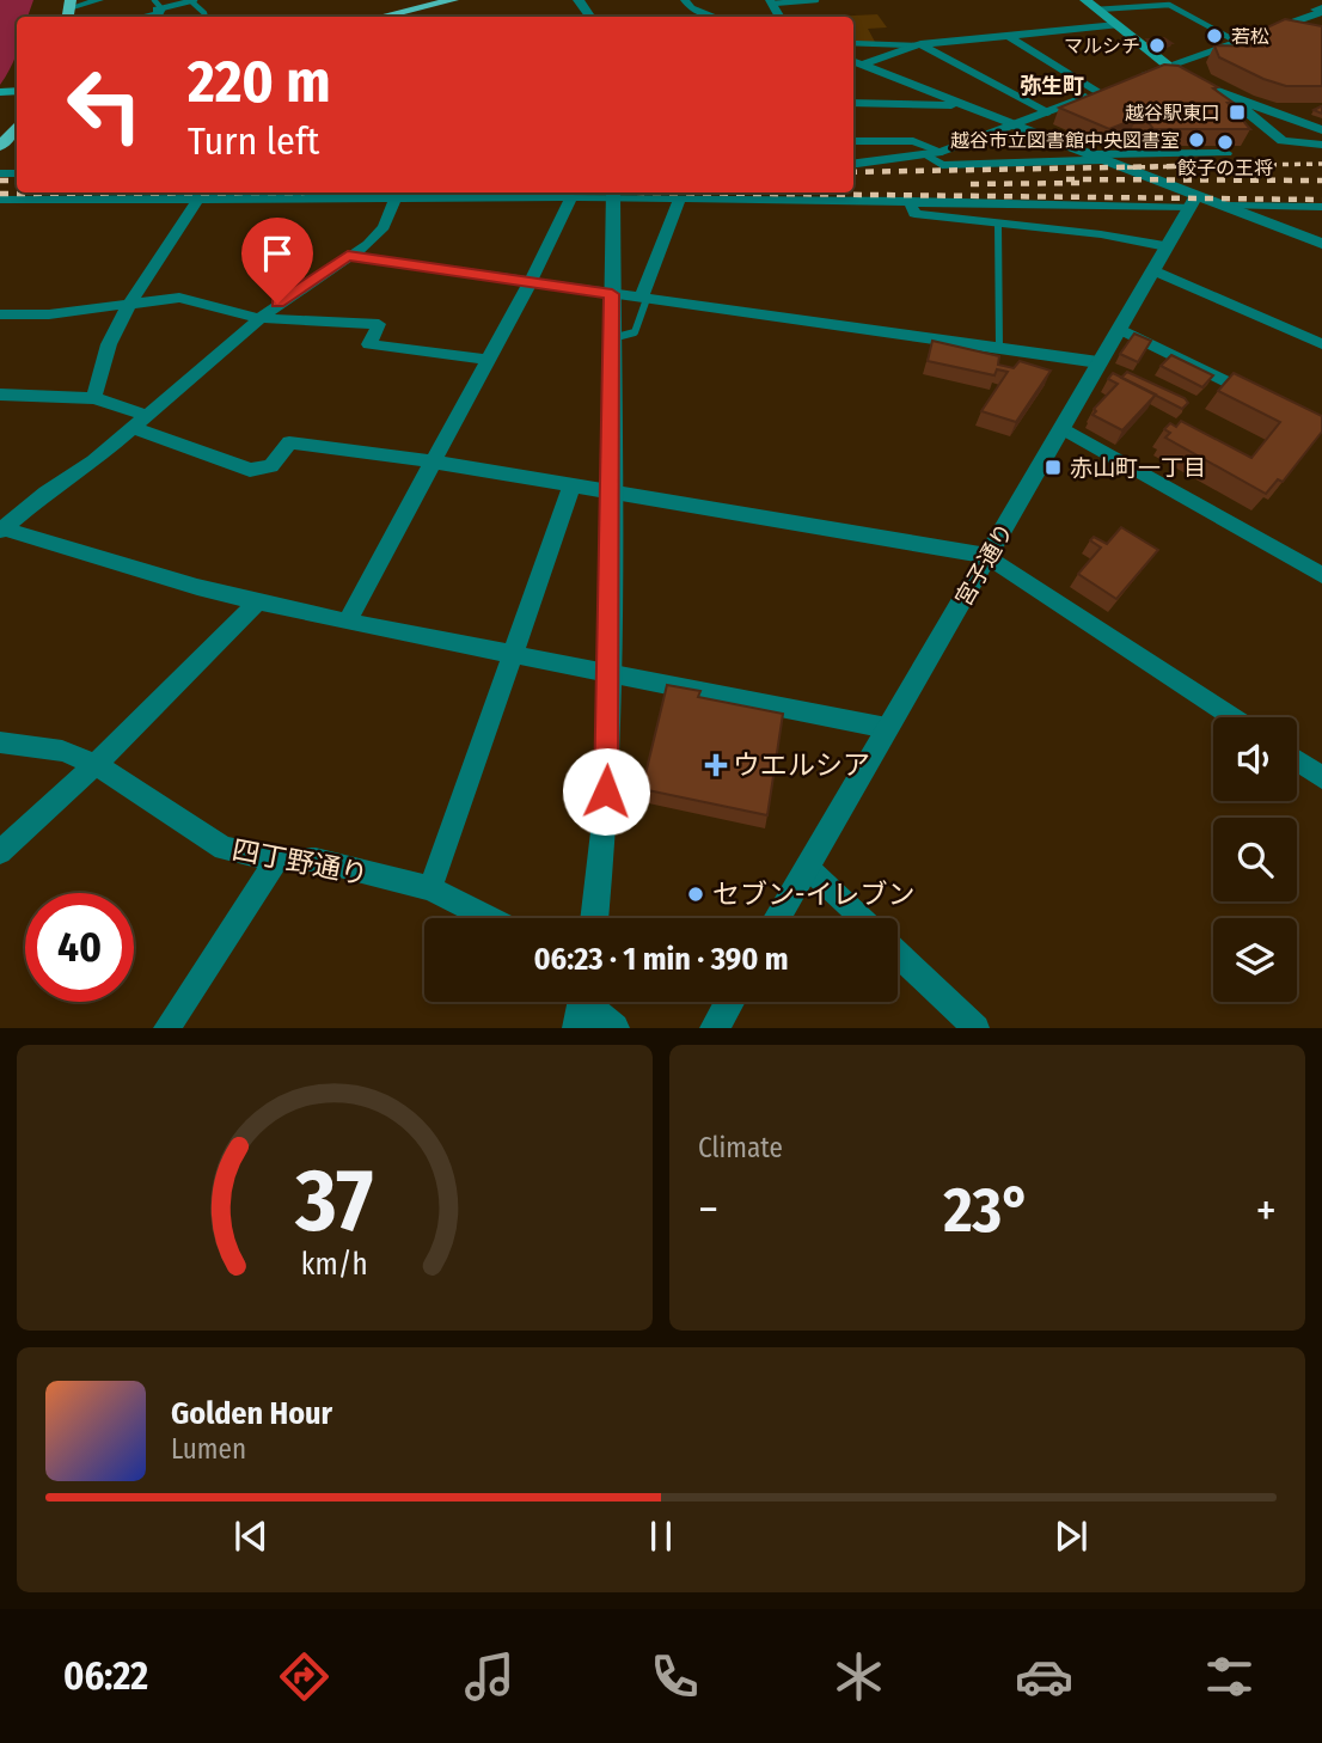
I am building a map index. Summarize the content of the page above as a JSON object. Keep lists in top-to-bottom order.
{
  "streets": {
    "street": ["宮子通り", "四丁野通り"]
  },
  "districts": ["弥生町"],
  "places": {
    "other": [
      "若松",
      "マルシチ",
      "越谷市立図書館中央図書室",
      "餃子の王将",
      "セブン-イレブン"
    ],
    "transit": ["越谷駅東口", "赤山町一丁目"],
    "health": ["ウエルシア"]
  },
  "page": {
    "turn": ["220 m", "Turn left"],
    "limit": "40",
    "trip": "06:23 · 1 min · 390 m",
    "tile": "Climate",
    "heat": ["−", "23°", "+"],
    "song": ["Golden Hour", "Lumen"],
    "tabs": "06:22",
    "gauge": ["37", "km/h"]
  }
}
